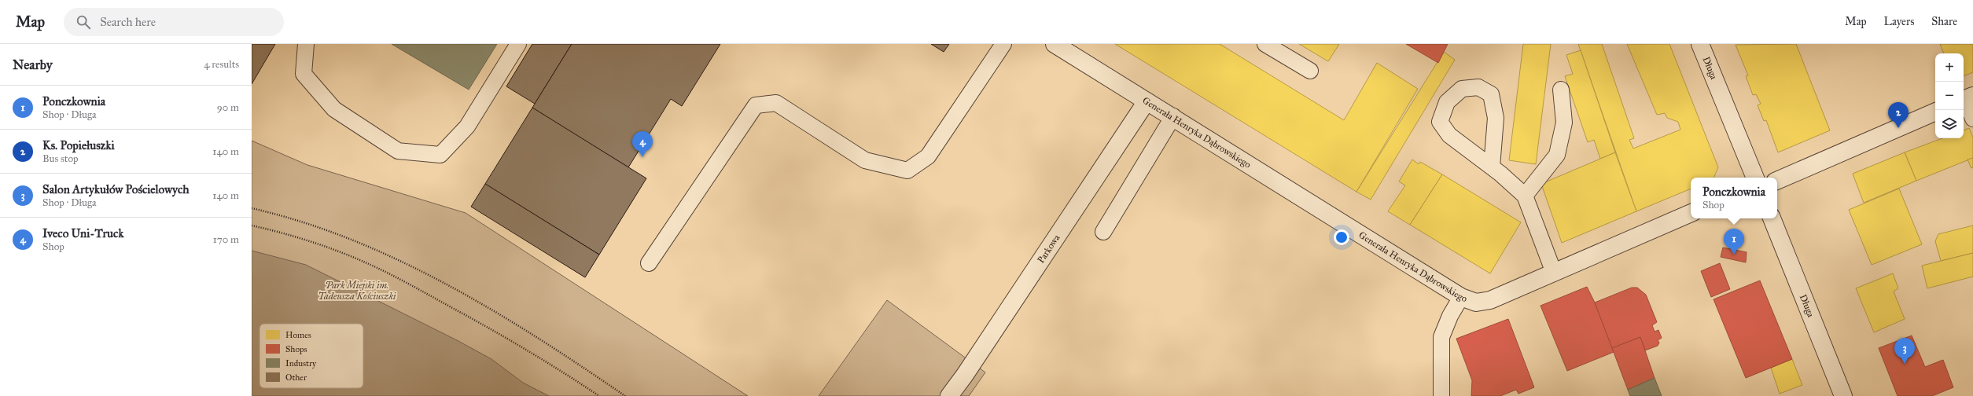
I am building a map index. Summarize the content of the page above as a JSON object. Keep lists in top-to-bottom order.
{
  "streets": {
    "street": ["Długa", "Generała Henryka Dąbrowskiego", "Parkowa"]
  },
  "crossings": [
    ["Generała Henryka Dąbrowskiego", "Parkowa"]
  ],
  "parks": ["Park Miejski im. Tadeusza Kościuszki"],
  "legend": [
    "Homes",
    "Shops",
    "Industry",
    "Other"
  ],
  "page": {
    "header": "Map",
    "search": "Search here",
    "nav": ["Map", "Layers", "Share"],
    "heading": ["Nearby", "4 results"],
    "map_buttons": ["+", "−"],
    "list": [
      {
        "mark": "1",
        "name": "Ponczkownia",
        "note": "Shop · Długa",
        "value": "90 m"
      },
      {
        "mark": "2",
        "name": "Ks. Popiełuszki",
        "note": "Bus stop",
        "value": "140 m"
      },
      {
        "mark": "3",
        "name": "Salon Artykułów Pościelowych",
        "note": "Shop · Długa",
        "value": "140 m"
      },
      {
        "mark": "4",
        "name": "Iveco Uni-Truck",
        "note": "Shop",
        "value": "170 m"
      }
    ],
    "pins": [
      "2",
      "4",
      "1",
      "3"
    ],
    "popup": ["Ponczkownia", "Shop"]
  }
}
